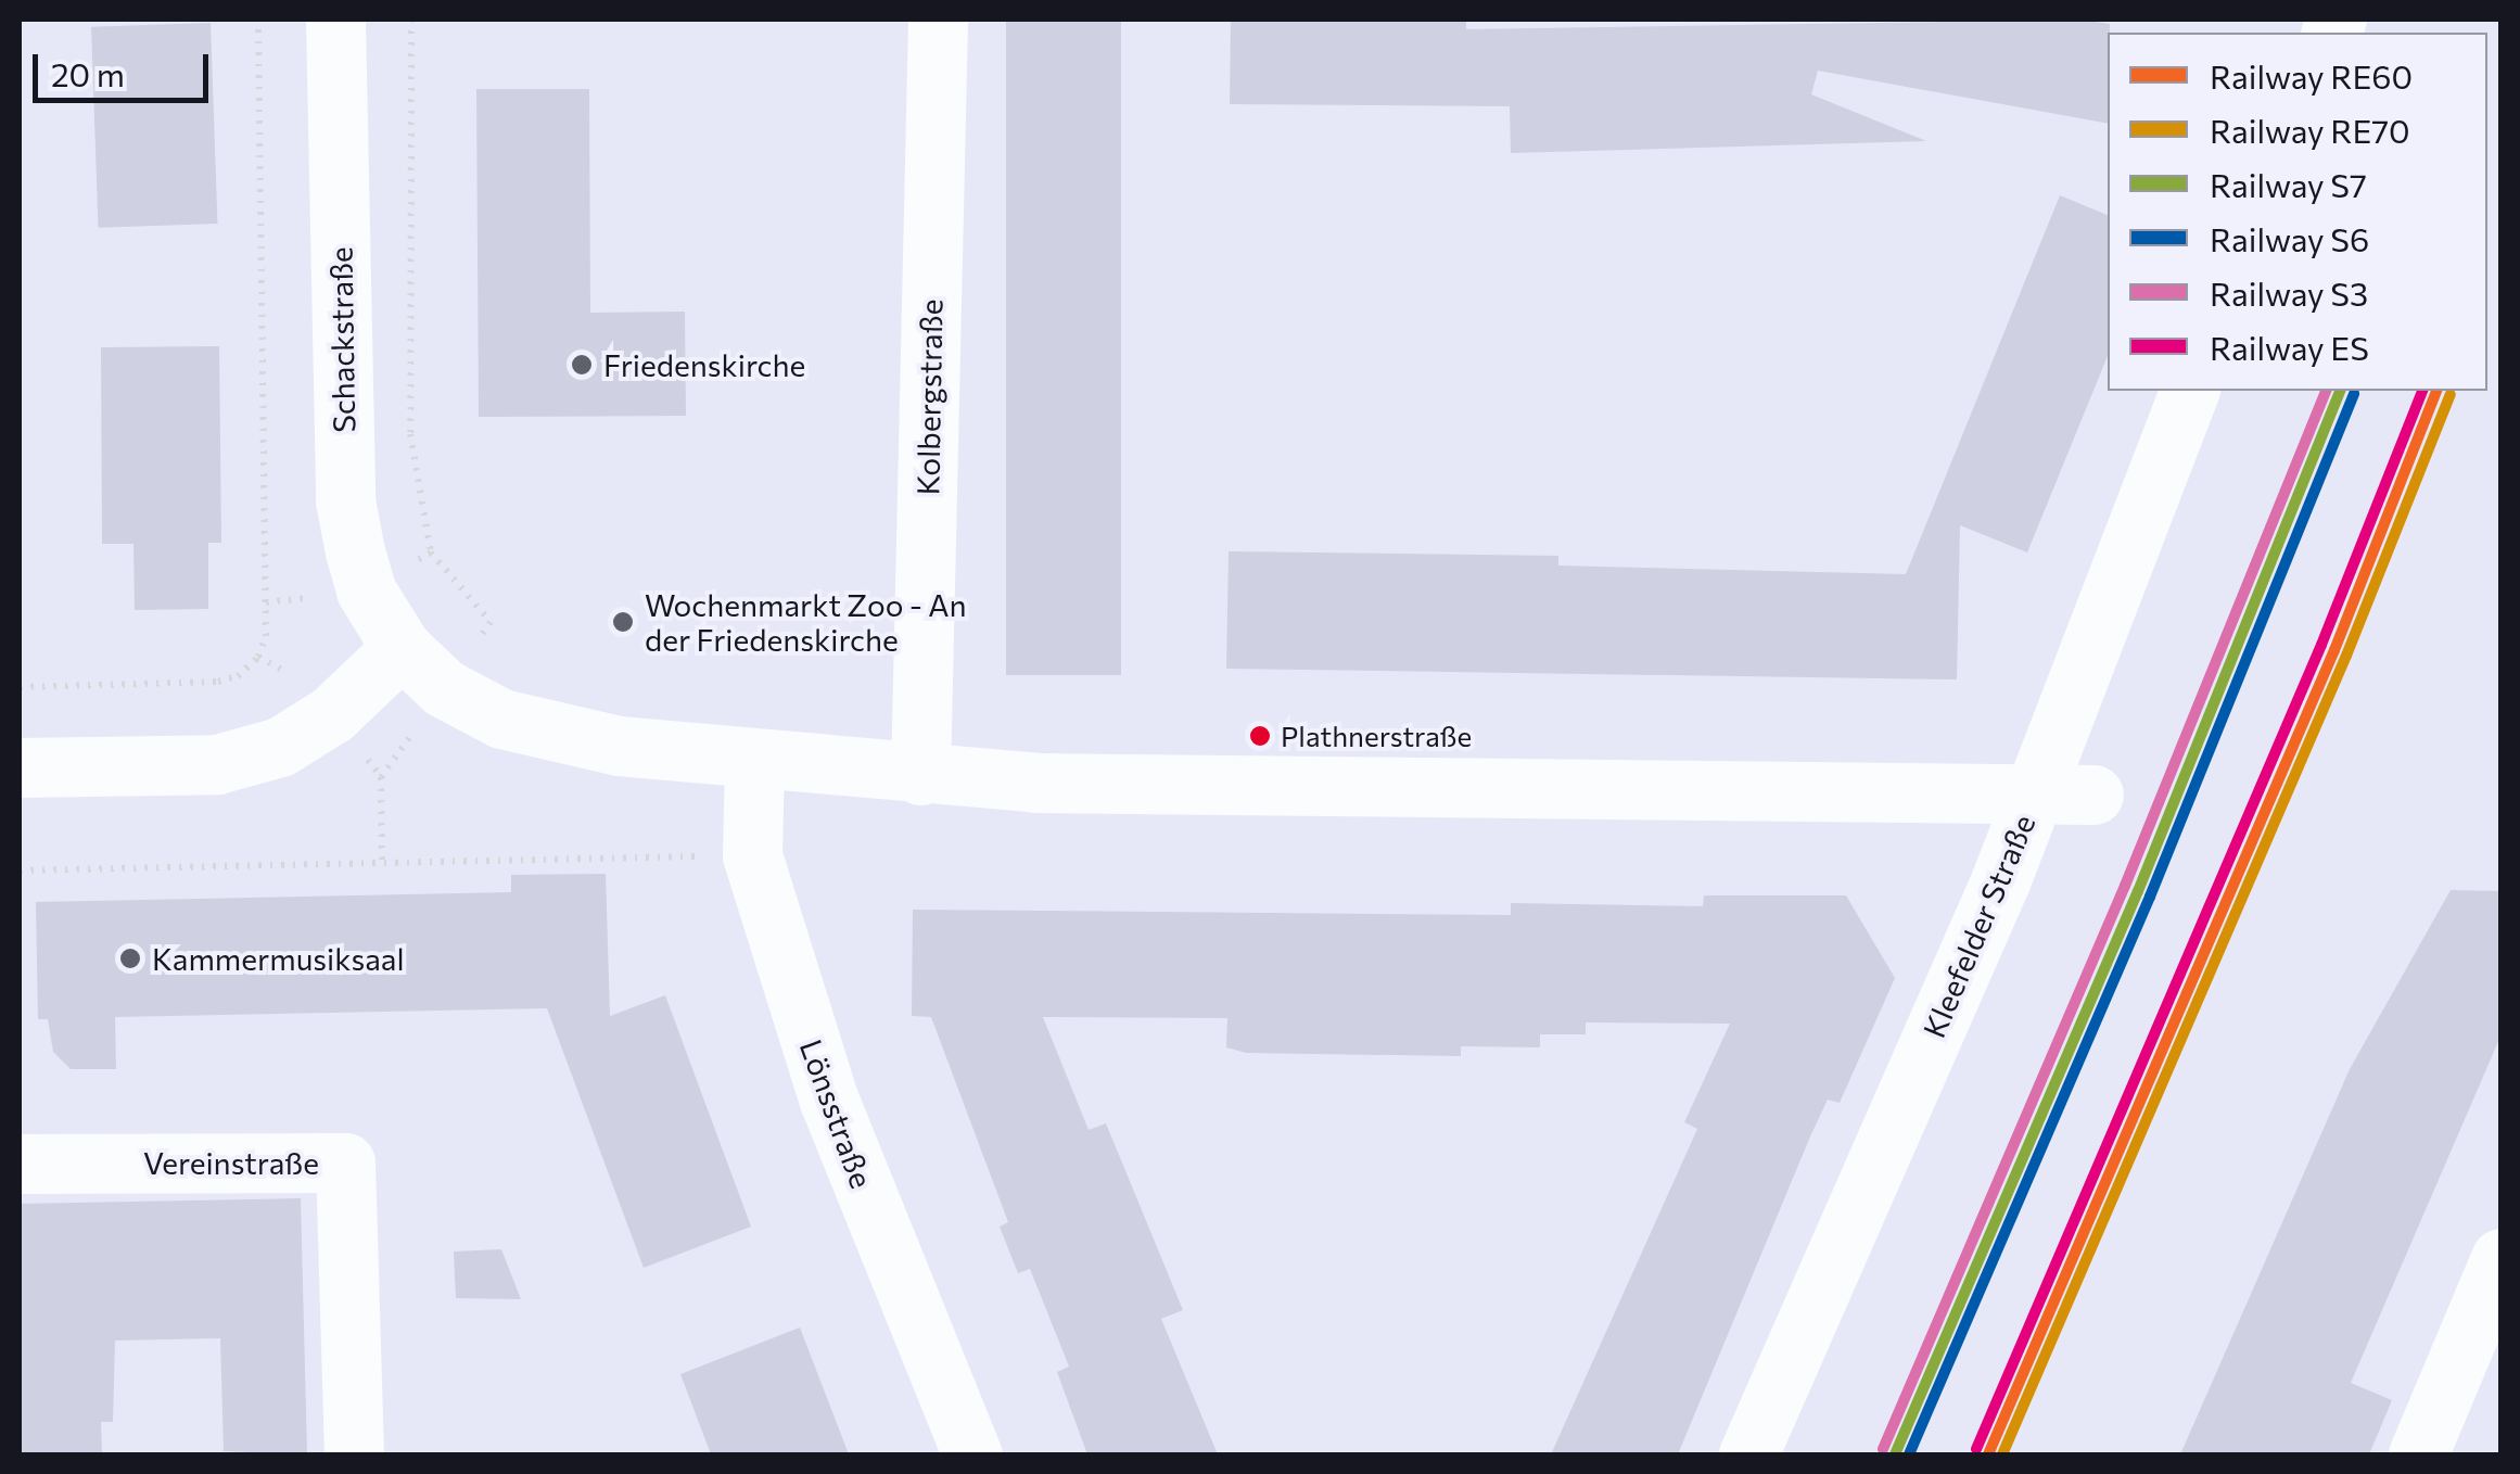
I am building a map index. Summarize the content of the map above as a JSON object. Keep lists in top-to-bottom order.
{
  "streets": {
    "street": [
      "Schackstraße",
      "Kolbergstraße",
      "Kleefelder Straße",
      "Lönsstraße",
      "Vereinstraße"
    ]
  },
  "places": [
    "Friedenskirche",
    "Wochenmarkt Zoo - An der Friedenskirche",
    "Plathnerstraße",
    "Kammermusiksaal"
  ],
  "lines": [
    "rail line RE60",
    "rail line S7",
    "rail line S3",
    "rail line ES",
    "rail line RE70",
    "rail line S6"
  ],
  "legend": [
    "Railway RE60",
    "Railway RE70",
    "Railway S7",
    "Railway S6",
    "Railway S3",
    "Railway ES"
  ],
  "scale_bar": "20 m"
}
